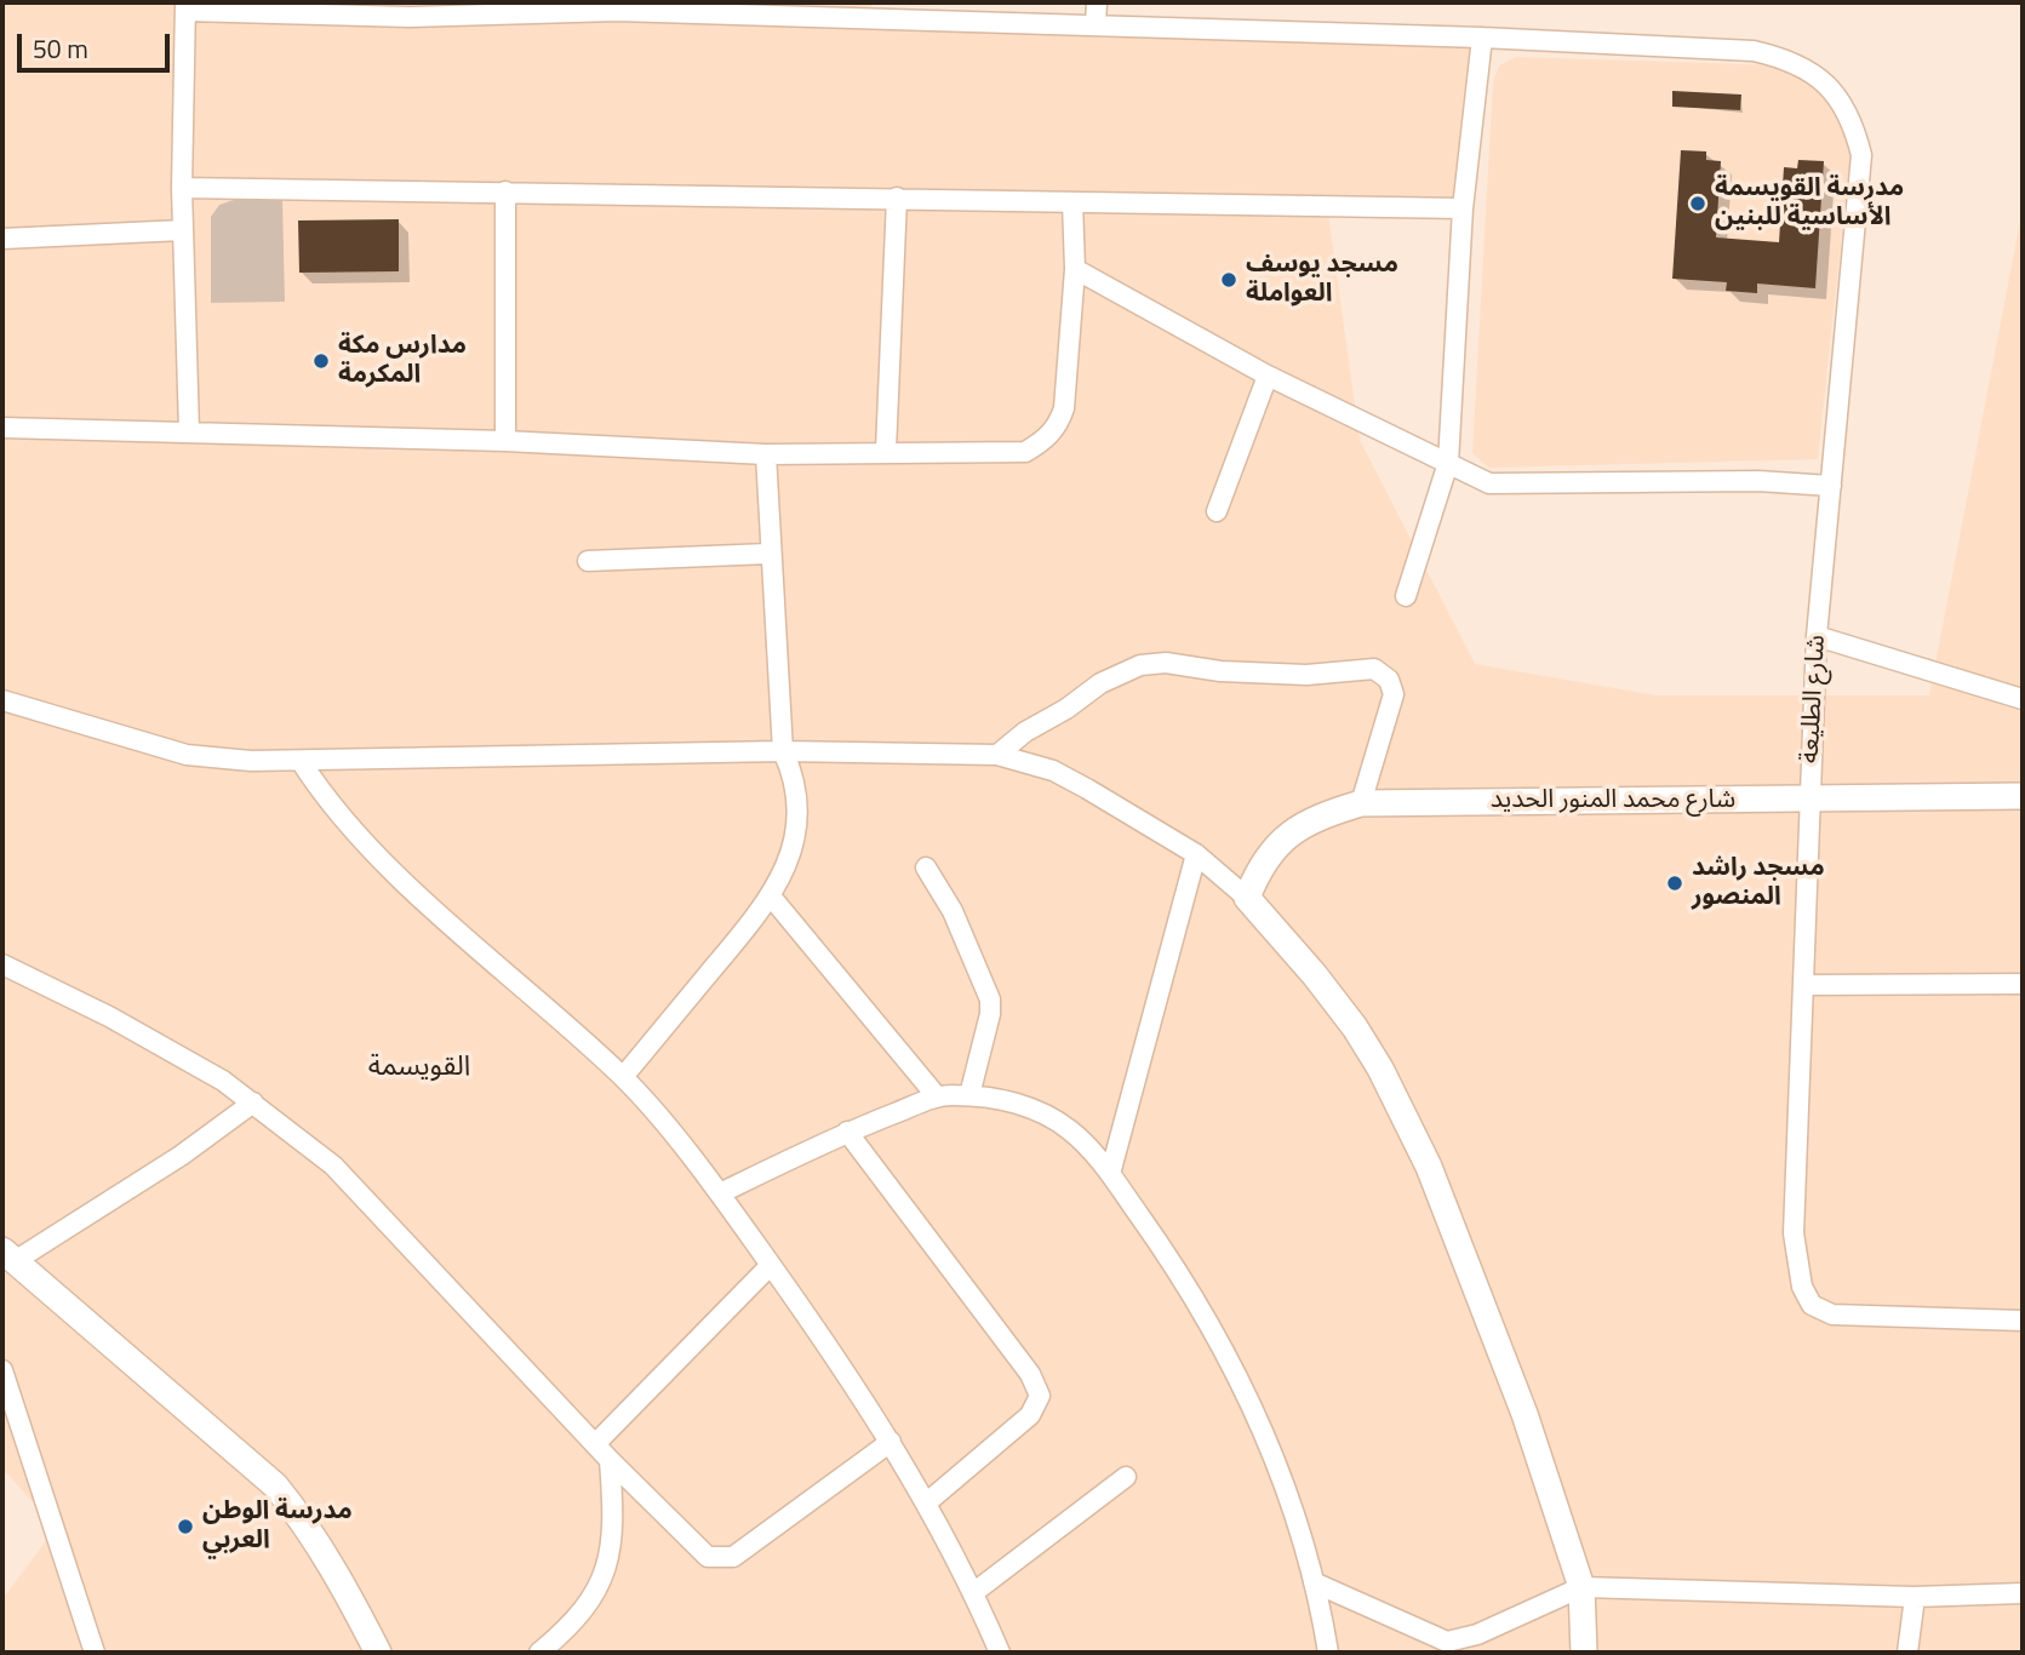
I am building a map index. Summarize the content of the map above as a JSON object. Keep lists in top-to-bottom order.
{
  "streets": {
    "street": ["شارع الطليعة", "شارع محمد المنور الحديد"]
  },
  "crossings": [
    ["شارع الطليعة", "شارع محمد المنور الحديد"]
  ],
  "districts": ["القويسمة"],
  "places": [
    "مدرسة القويسمة الأساسية للبنين",
    "مسجد يوسف العواملة",
    "مدارس مكة المكرمة",
    "مسجد راشد المنصور",
    "مدرسة الوطن العربي"
  ],
  "scale_bar": "50 m"
}
